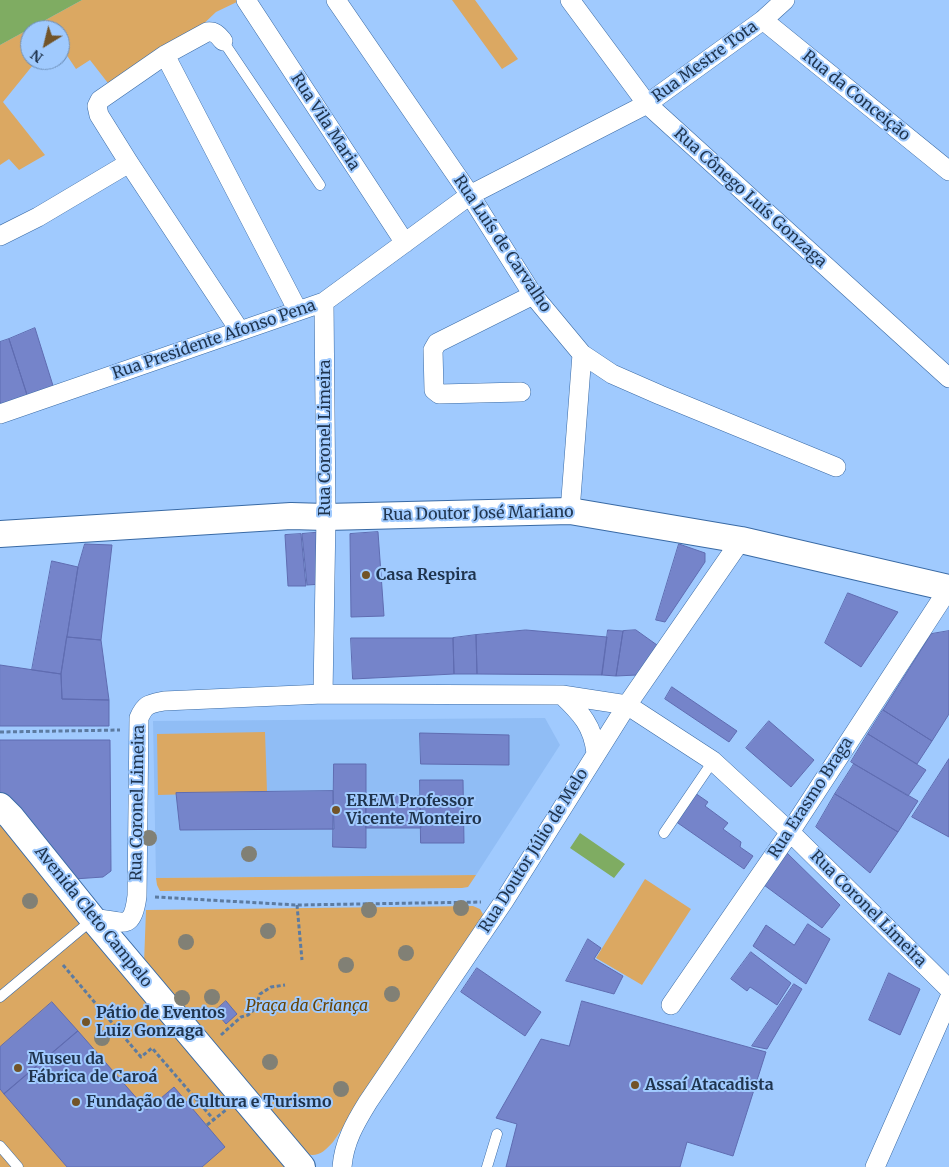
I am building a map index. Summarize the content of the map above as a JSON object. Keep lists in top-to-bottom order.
{
  "streets": {
    "main road": ["Rua Doutor José Mariano", "Avenida Cleto Campelo"],
    "street": [
      "Rua Mestre Tota",
      "Rua da Conceição",
      "Rua Vila Maria",
      "Rua Cônego Luís Gonzaga",
      "Rua Luís de Carvalho",
      "Rua Presidente Afonso Pena",
      "Rua Coronel Limeira",
      "Rua Erasmo Braga",
      "Rua Doutor Júlio de Melo"
    ]
  },
  "crossings": [
    ["Rua Mestre Tota", "Rua da Conceição"],
    ["Rua Mestre Tota", "Rua Cônego Luís Gonzaga"],
    ["Rua Mestre Tota", "Rua Presidente Afonso Pena"],
    ["Rua Vila Maria", "Rua Presidente Afonso Pena"],
    ["Rua Cônego Luís Gonzaga", "Rua Presidente Afonso Pena"],
    ["Rua Luís de Carvalho", "Rua Presidente Afonso Pena"],
    ["Rua Presidente Afonso Pena", "Rua Coronel Limeira"],
    ["Rua Coronel Limeira", "Rua Doutor José Mariano"],
    ["Rua Coronel Limeira", "Rua Erasmo Braga"],
    ["Rua Coronel Limeira", "Rua Doutor Júlio de Melo"],
    ["Rua Coronel Limeira", "Avenida Cleto Campelo"],
    ["Rua Doutor José Mariano", "Rua Erasmo Braga"],
    ["Rua Doutor José Mariano", "Rua Doutor Júlio de Melo"]
  ],
  "parks": ["Praça da Criança"],
  "places": [
    "Casa Respira",
    "EREM Professor Vicente Monteiro",
    "Pátio de Eventos Luiz Gonzaga",
    "Museu da Fábrica de Caroá",
    "Assaí Atacadista",
    "Fundação de Cultura e Turismo"
  ],
  "north": "bottom left"
}
